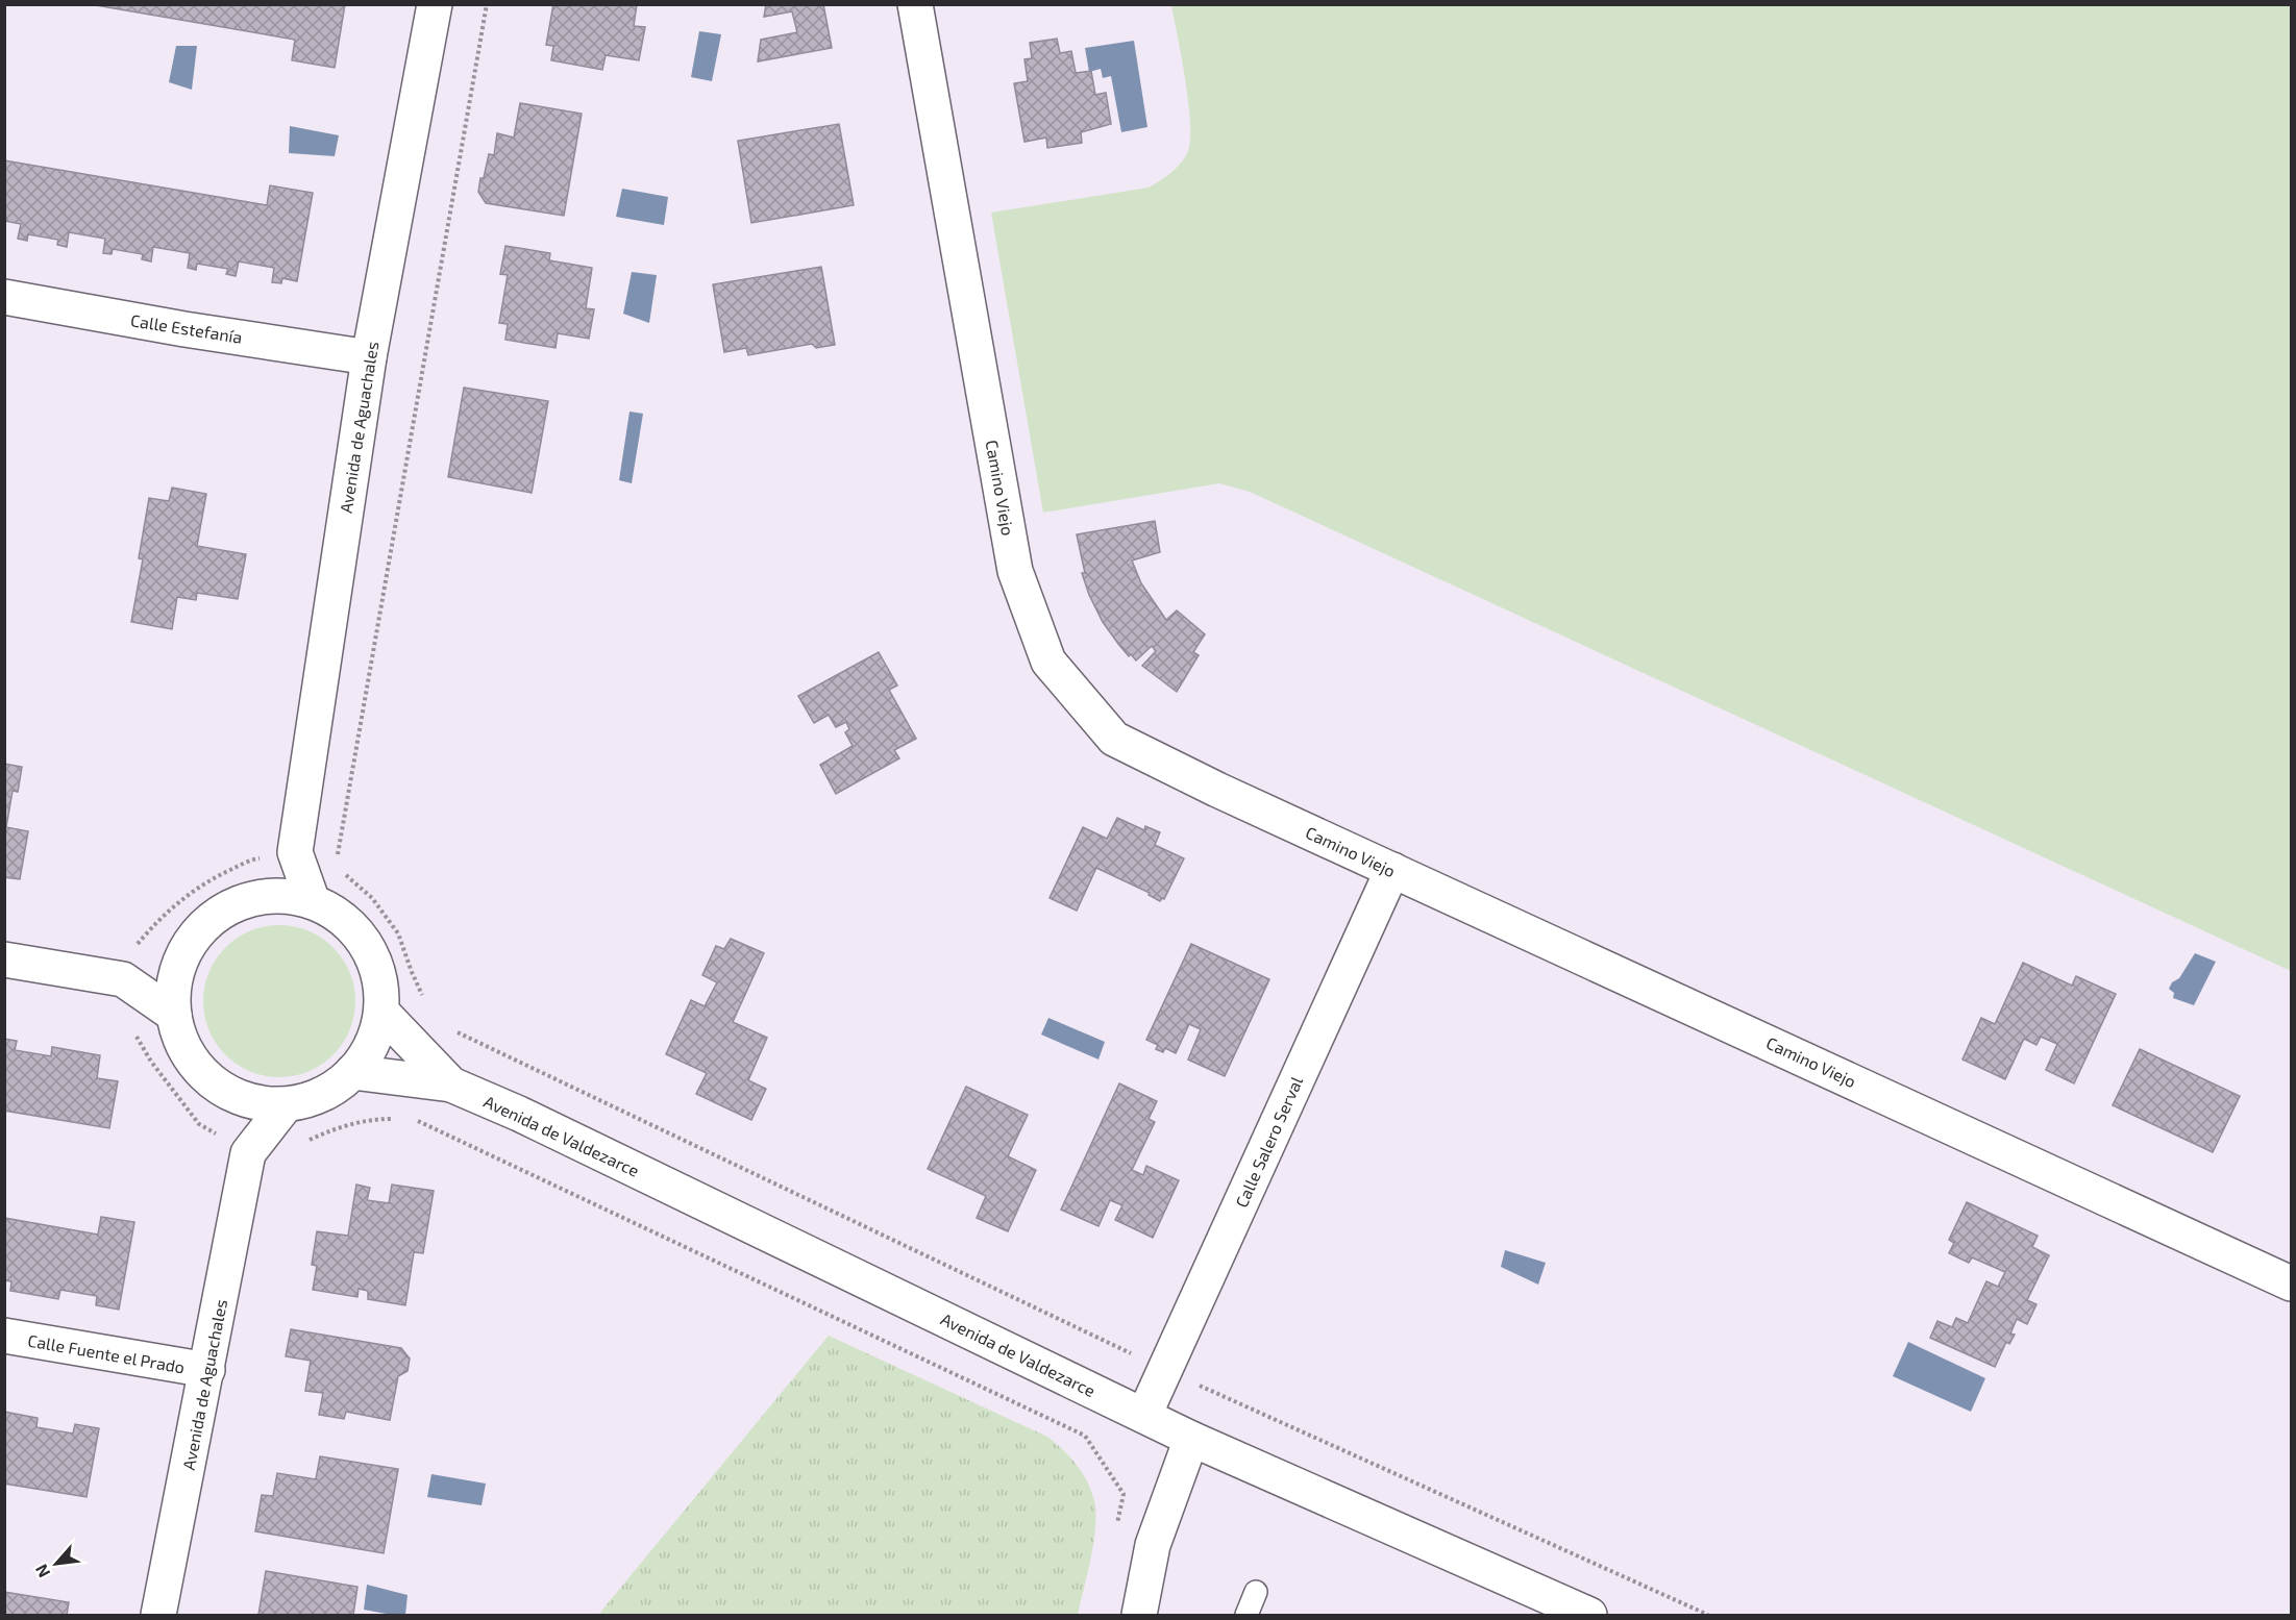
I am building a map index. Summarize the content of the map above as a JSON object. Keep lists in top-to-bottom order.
{
  "streets": {
    "street": [
      "Calle Estefanía",
      "Avenida de Aguachales",
      "Camino Viejo",
      "Avenida de Valdezarce",
      "Calle Salero Serval",
      "Calle Fuente el Prado"
    ]
  },
  "crossings": [
    ["Calle Estefanía", "Avenida de Aguachales"],
    ["Avenida de Aguachales", "Avenida de Valdezarce"],
    ["Avenida de Aguachales", "Calle Fuente el Prado"],
    ["Camino Viejo", "Calle Salero Serval"],
    ["Avenida de Valdezarce", "Calle Salero Serval"]
  ],
  "north": "bottom left"
}
